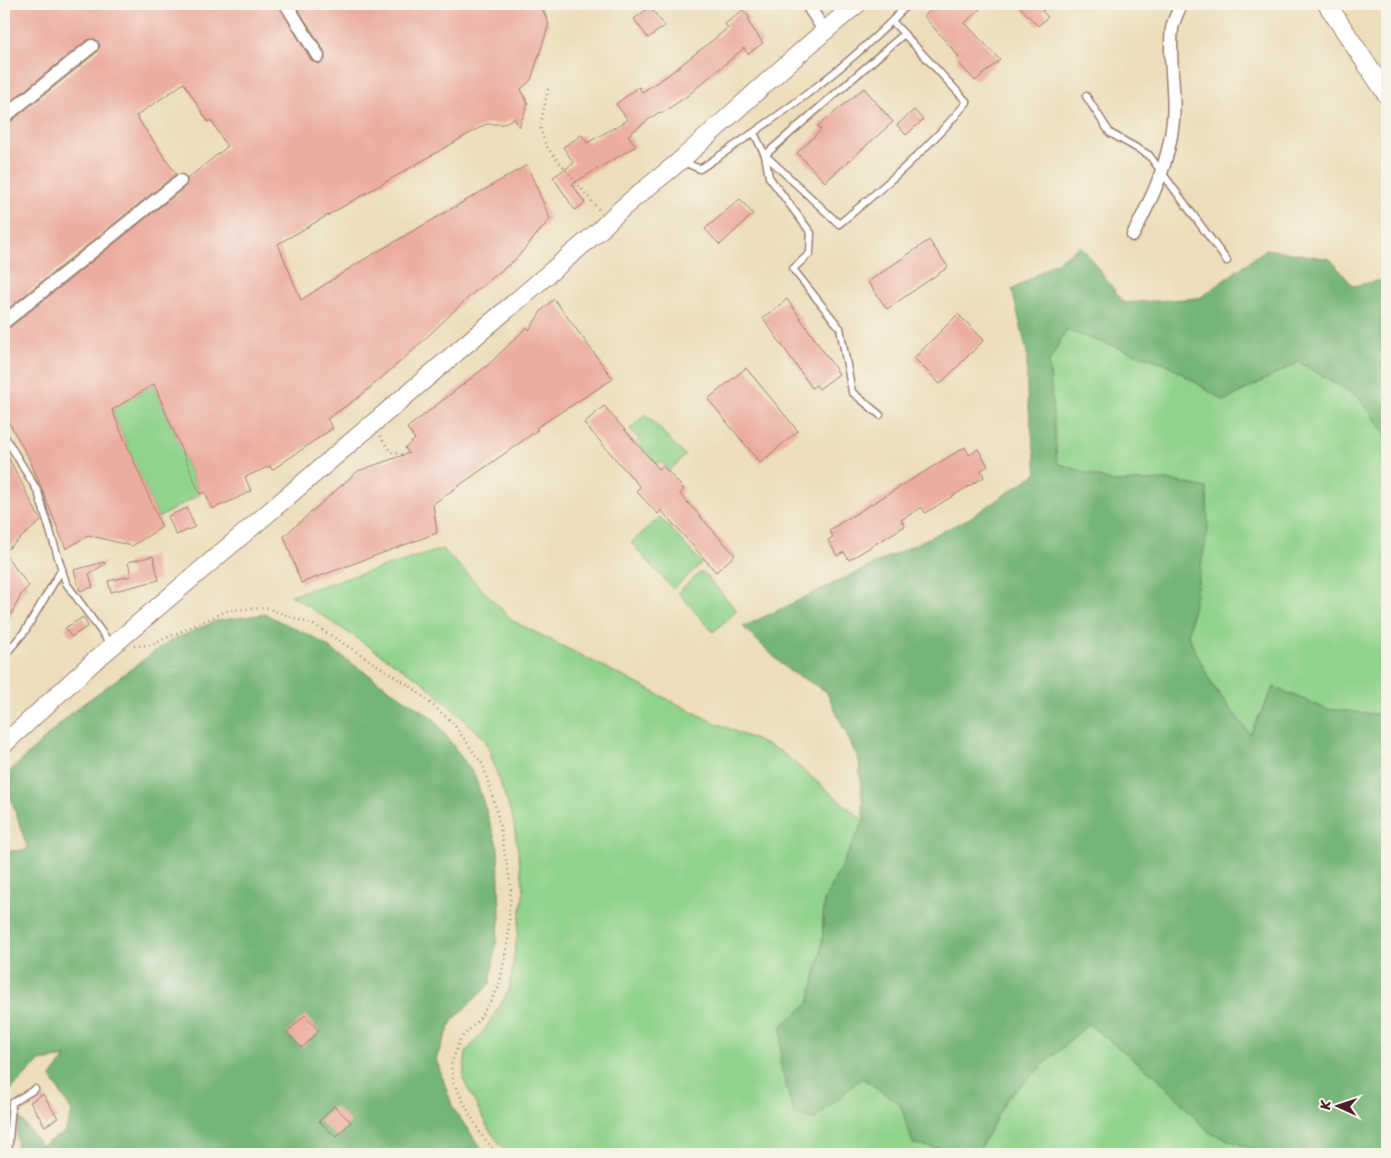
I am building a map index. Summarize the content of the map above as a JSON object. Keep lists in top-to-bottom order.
{
  "north": "left"
}
